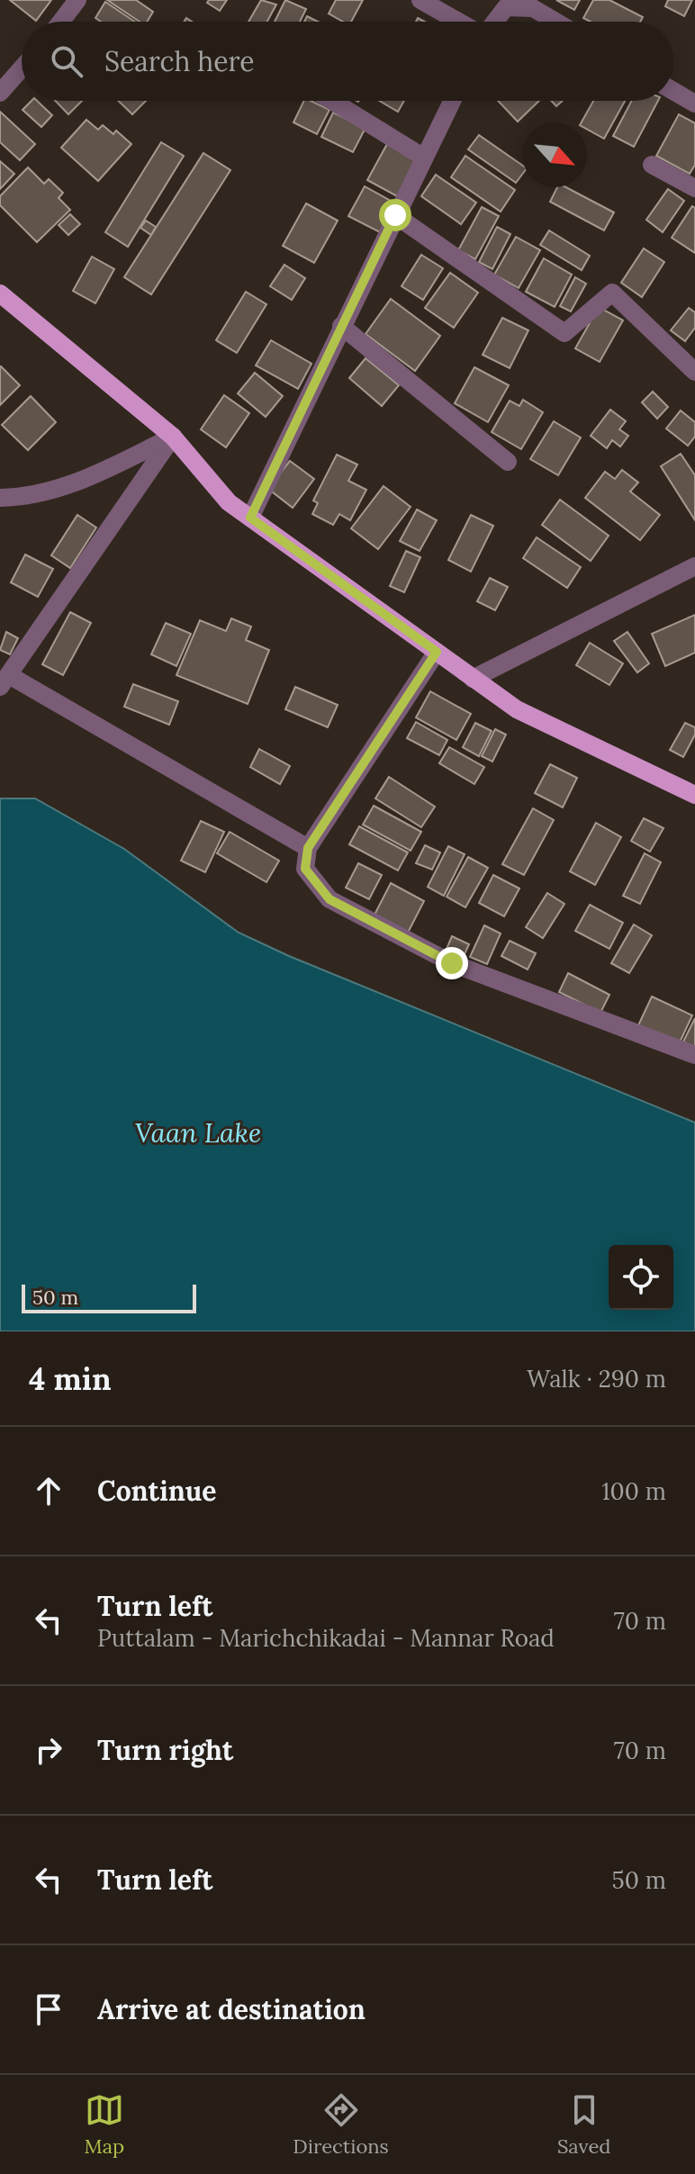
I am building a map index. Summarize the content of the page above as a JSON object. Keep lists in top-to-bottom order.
{
  "water": ["Vaan Lake"],
  "scale_bar": "50 m",
  "north": "bottom right",
  "page": {
    "search": "Search here",
    "scale": "50 m",
    "heading": ["4 min", "Walk · 290 m"],
    "list": [
      ["Continue", "100 m"],
      ["Turn left", "Puttalam - Marichchikadai - Mannar Road", "70 m"],
      ["Turn right", "70 m"],
      ["Turn left", "50 m"],
      "Arrive at destination"
    ],
    "nav": ["Map", "Directions", "Saved"]
  }
}
